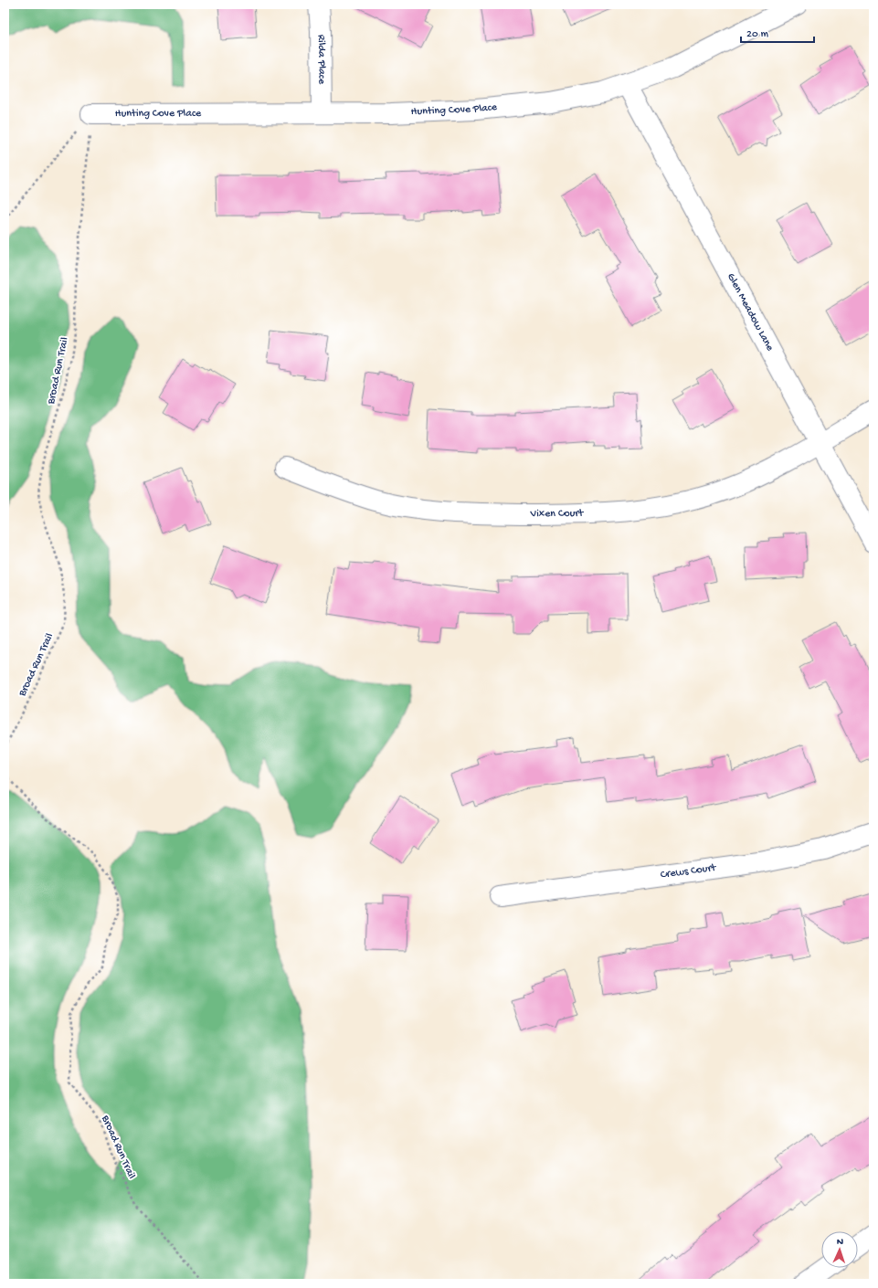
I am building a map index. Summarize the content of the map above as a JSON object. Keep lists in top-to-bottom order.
{
  "streets": {
    "street": [
      "Rilda Place",
      "Hunting Cove Place",
      "Glen Meadow Lane",
      "Vixen Court",
      "Crews Court"
    ],
    "path": ["Broad Run Trail"]
  },
  "crossings": [
    ["Rilda Place", "Hunting Cove Place"],
    ["Hunting Cove Place", "Glen Meadow Lane"],
    ["Hunting Cove Place", "Broad Run Trail"],
    ["Glen Meadow Lane", "Vixen Court"]
  ],
  "scale_bar": "20 m",
  "north": "top"
}
